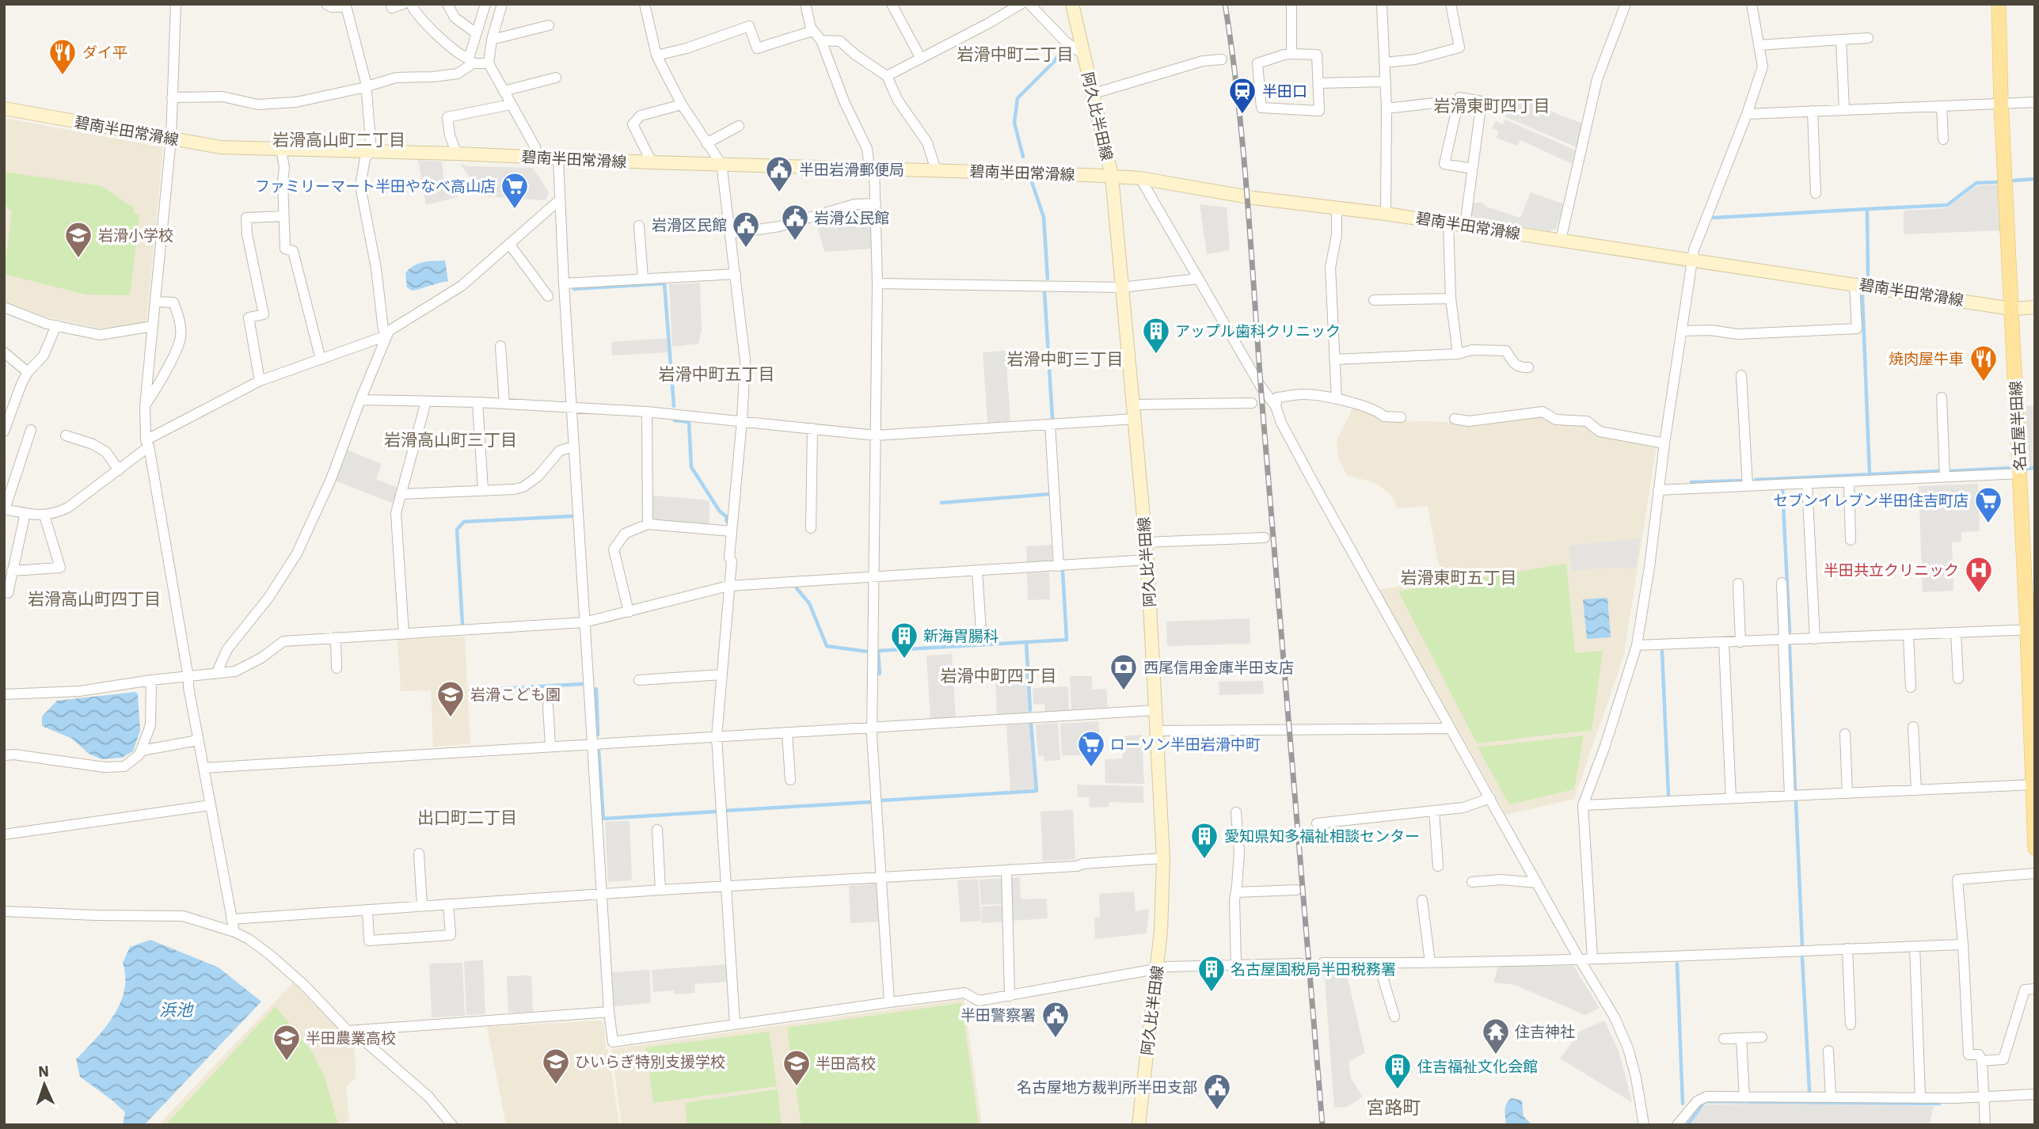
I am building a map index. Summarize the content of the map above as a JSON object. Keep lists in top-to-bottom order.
{
  "streets": {
    "main road": ["阿久比半田線", "碧南半田常滑線", "名古屋半田線"]
  },
  "crossings": [
    ["阿久比半田線", "碧南半田常滑線"],
    ["碧南半田常滑線", "名古屋半田線"]
  ],
  "districts": [
    "岩滑中町二丁目",
    "岩滑東町四丁目",
    "岩滑高山町二丁目",
    "岩滑中町三丁目",
    "岩滑中町五丁目",
    "岩滑高山町三丁目",
    "岩滑東町五丁目",
    "岩滑高山町四丁目",
    "岩滑中町四丁目",
    "出口町二丁目",
    "宮路町"
  ],
  "water": ["浜池"],
  "places": {
    "restaurant": ["ダイ平", "焼肉屋牛車"],
    "station": ["半田口"],
    "public building": [
      "半田岩滑郵便局",
      "岩滑公民館",
      "岩滑区民館",
      "半田警察署",
      "名古屋地方裁判所半田支部"
    ],
    "supermarket": ["ファミリーマート半田やなべ高山店", "セブンイレブン半田住吉町店", "ローソン半田岩滑中町"],
    "school or university": [
      "岩滑小学校",
      "岩滑こども園",
      "半田農業高校",
      "ひいらぎ特別支援学校",
      "半田高校"
    ],
    "building": [
      "アップル歯科クリニック",
      "新海胃腸科",
      "愛知県知多福祉相談センター",
      "名古屋国税局半田税務署",
      "住吉福祉文化会館"
    ],
    "hospital": ["半田共立クリニック"],
    "bank": ["西尾信用金庫半田支店"],
    "temple": ["住吉神社"]
  },
  "north": "top"
}
